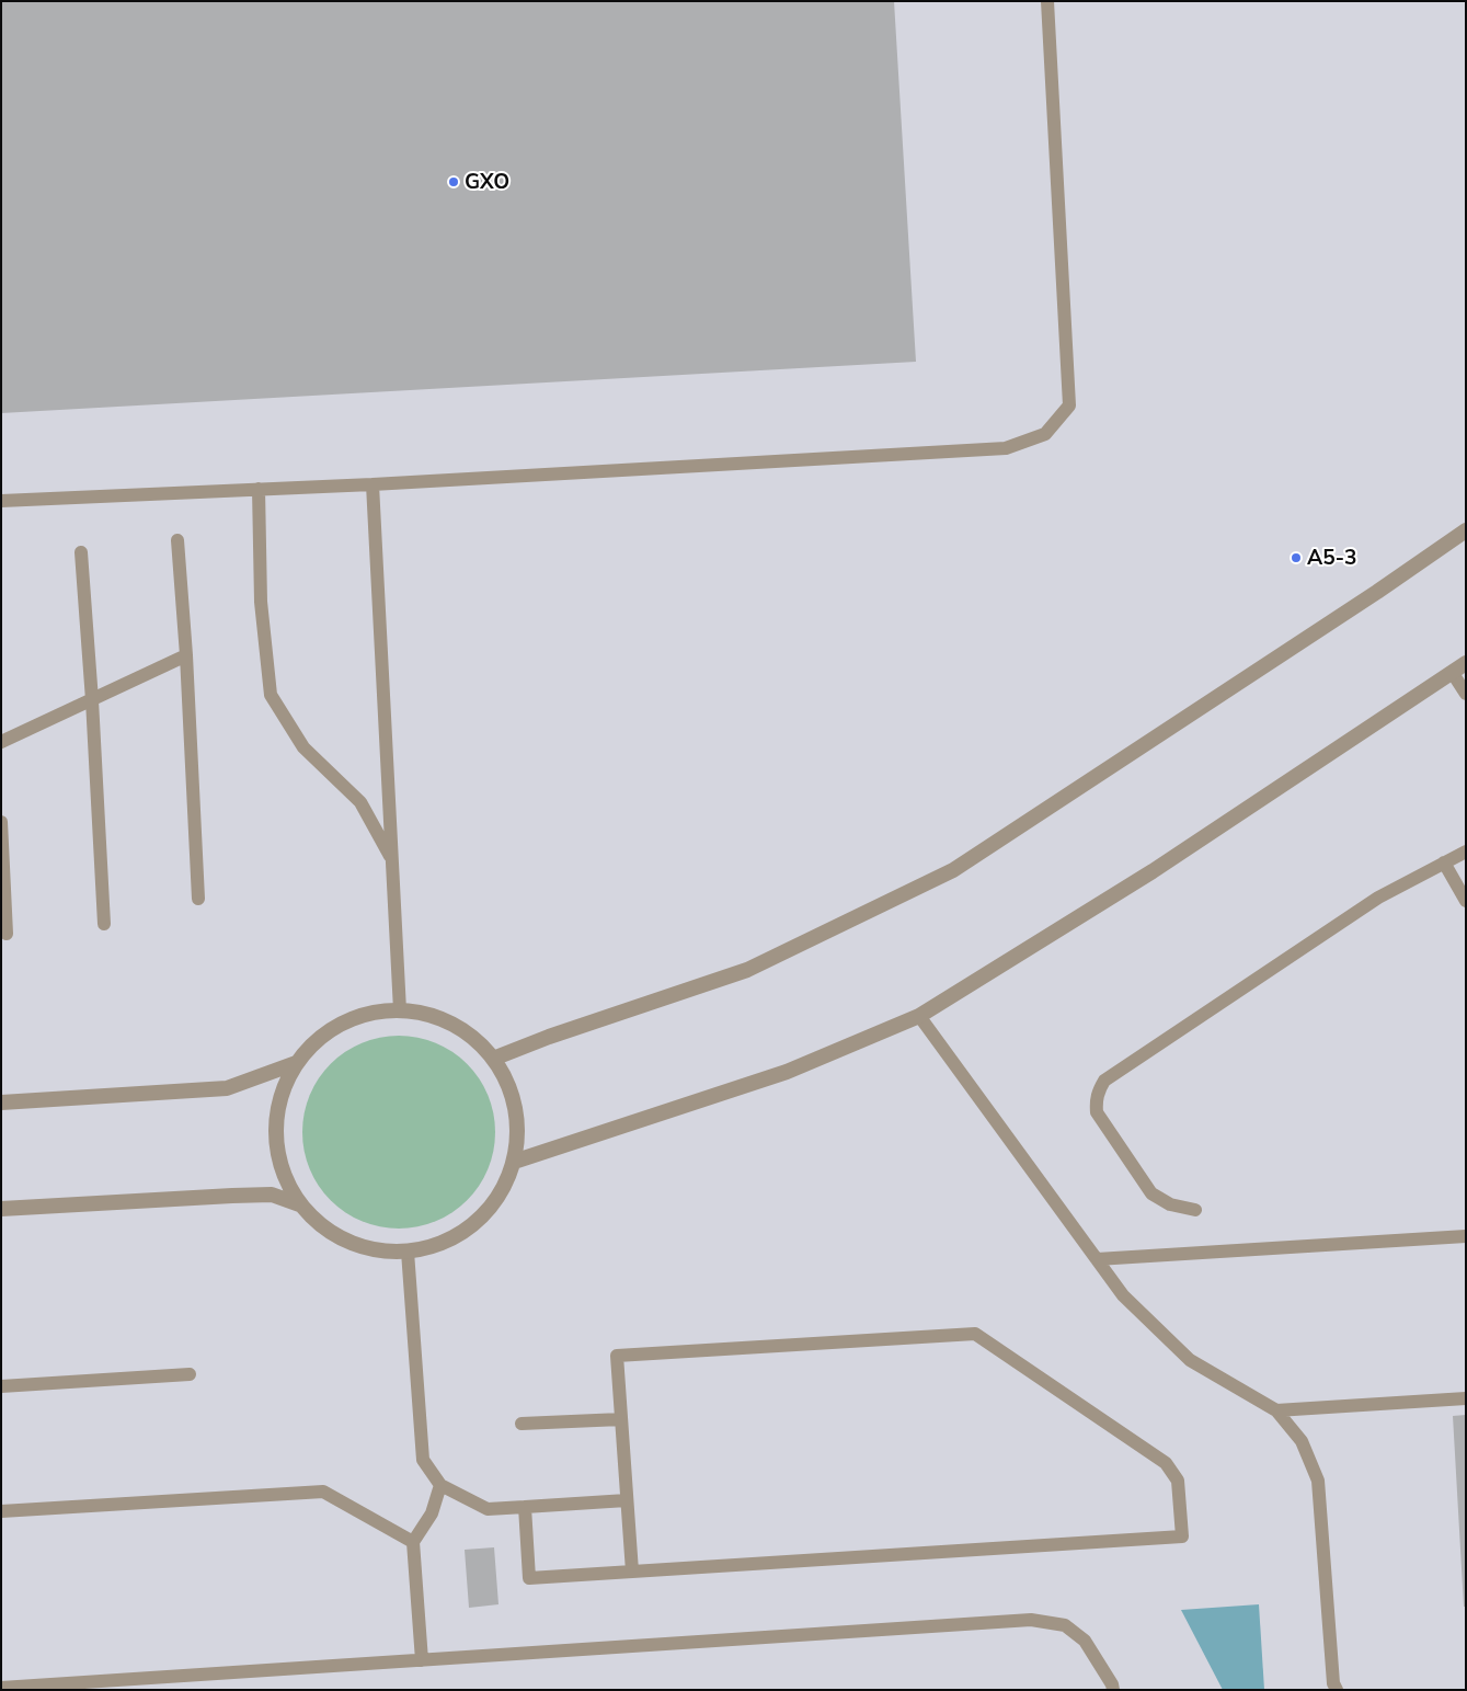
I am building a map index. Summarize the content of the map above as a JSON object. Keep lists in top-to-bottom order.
{
  "places": ["GXO", "A5-3"]
}
